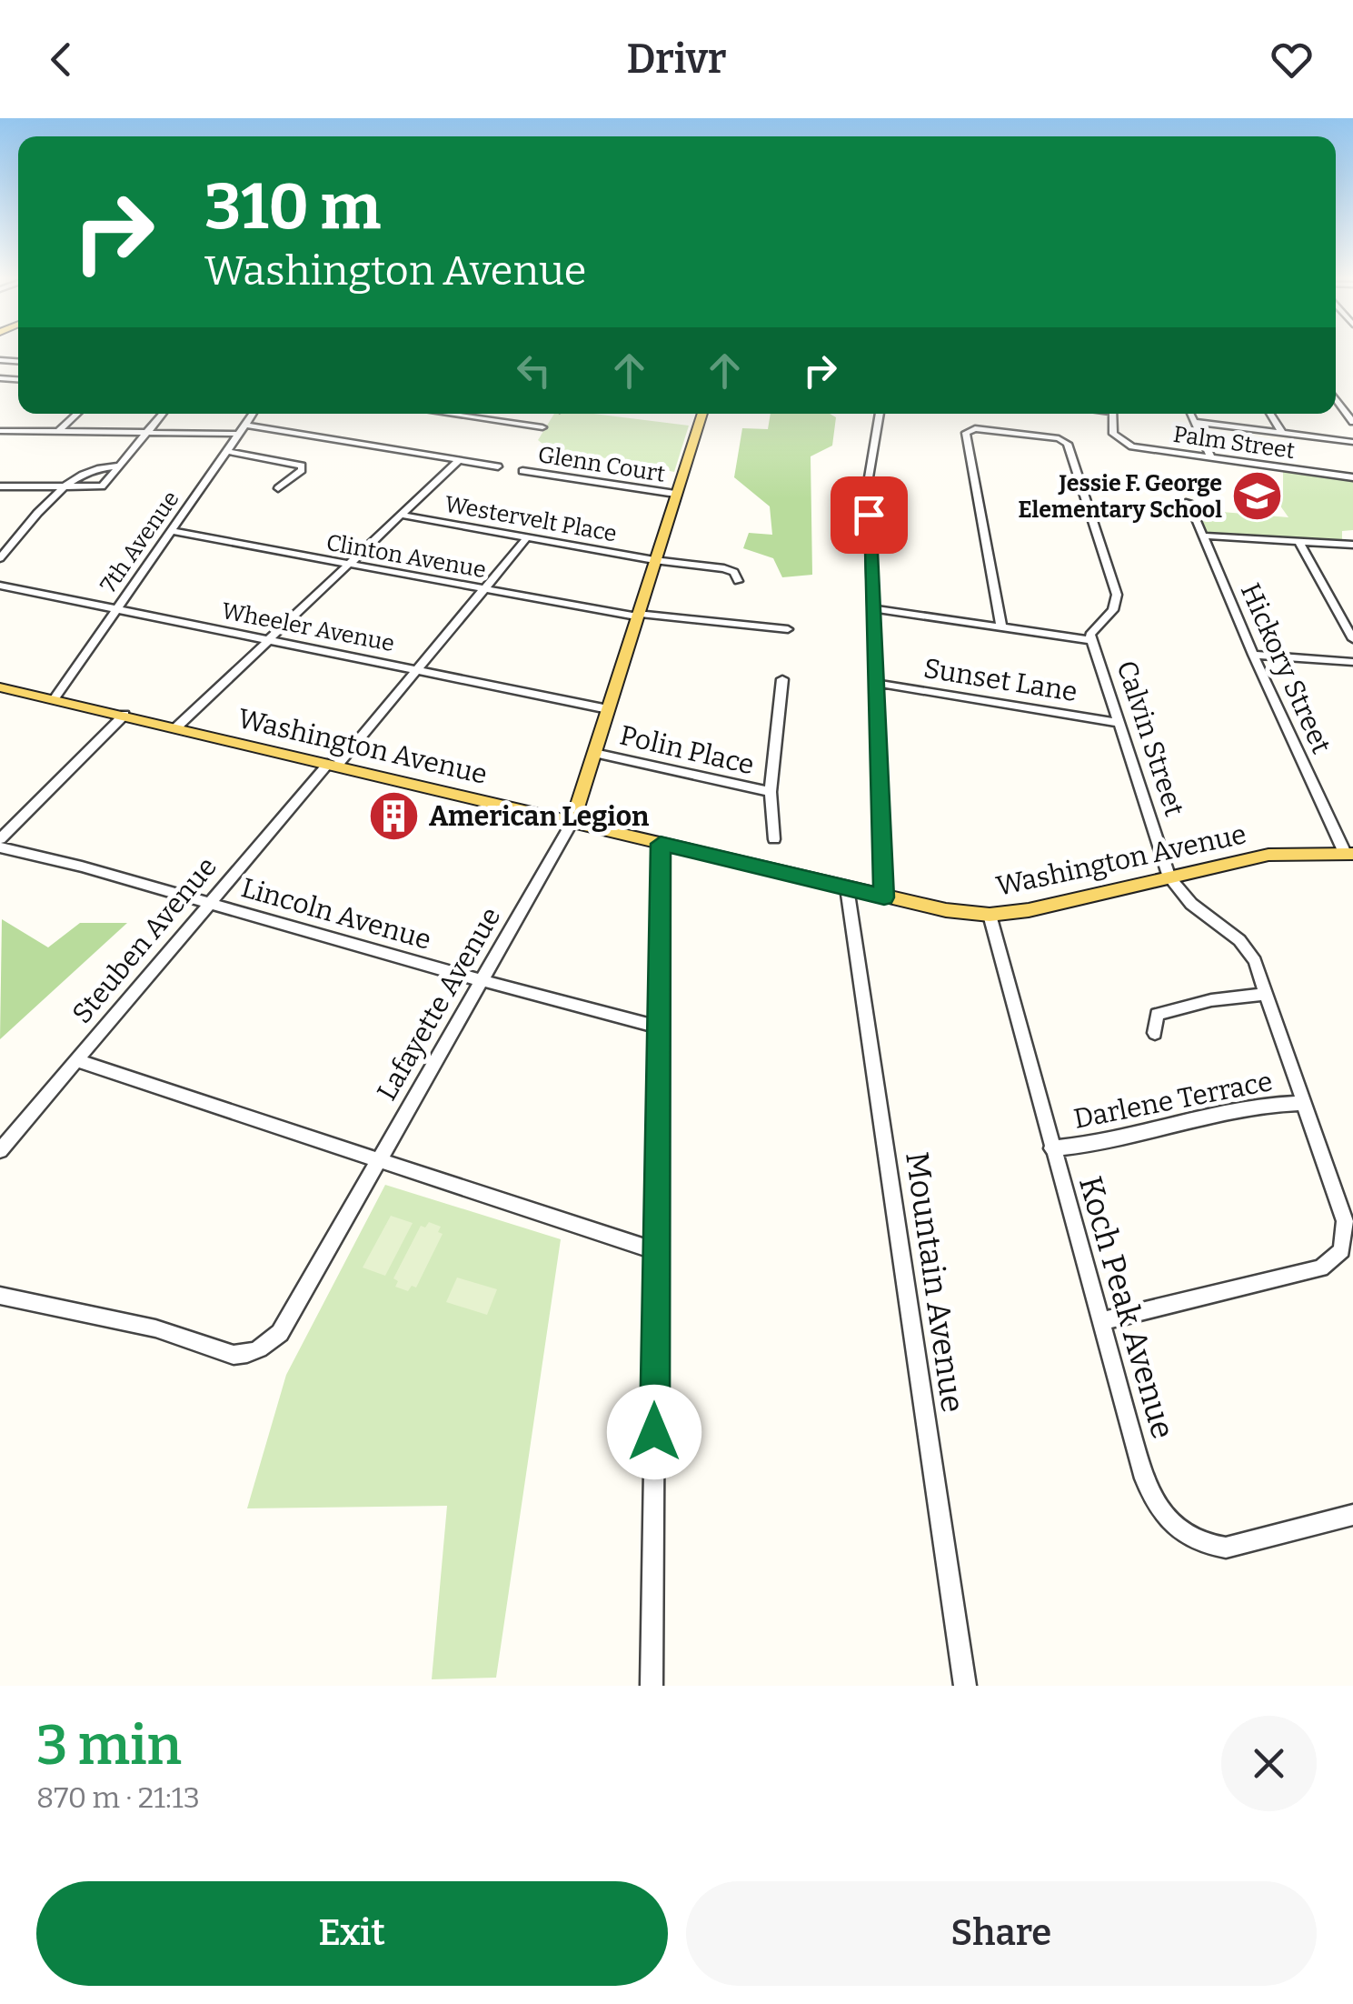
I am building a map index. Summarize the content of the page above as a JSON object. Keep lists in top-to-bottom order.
{
  "streets": {
    "main road": ["Washington Avenue", "Lafayette Avenue"],
    "street": [
      "Palm Street",
      "Glenn Court",
      "Westervelt Place",
      "7th Avenue",
      "Clinton Avenue",
      "Wheeler Avenue",
      "Hickory Street",
      "Sunset Lane",
      "Calvin Street",
      "Polin Place",
      "Lincoln Avenue",
      "Steuben Avenue",
      "Darlene Terrace",
      "Mountain Avenue",
      "Koch Peak Avenue"
    ]
  },
  "crossings": [
    ["Glenn Court", "Lafayette Avenue"],
    ["Westervelt Place", "Steuben Avenue"],
    ["Westervelt Place", "Lafayette Avenue"],
    ["7th Avenue", "Clinton Avenue"],
    ["7th Avenue", "Wheeler Avenue"],
    ["7th Avenue", "Washington Avenue"],
    ["Clinton Avenue", "Steuben Avenue"],
    ["Clinton Avenue", "Lafayette Avenue"],
    ["Wheeler Avenue", "Steuben Avenue"],
    ["Wheeler Avenue", "Lafayette Avenue"],
    ["Hickory Street", "Washington Avenue"],
    ["Sunset Lane", "Calvin Street"],
    ["Calvin Street", "Washington Avenue"],
    ["Calvin Street", "Darlene Terrace"],
    ["Calvin Street", "Koch Peak Avenue"],
    ["Washington Avenue", "Steuben Avenue"],
    ["Washington Avenue", "Lafayette Avenue"],
    ["Washington Avenue", "Mountain Avenue"],
    ["Washington Avenue", "Koch Peak Avenue"],
    ["Polin Place", "Lafayette Avenue"],
    ["Lincoln Avenue", "Steuben Avenue"],
    ["Lincoln Avenue", "Lafayette Avenue"],
    ["Darlene Terrace", "Koch Peak Avenue"]
  ],
  "places": {
    "school or university": ["Jessie F. George Elementary School"],
    "building": ["American Legion"]
  },
  "page": {
    "header": "Drivr",
    "turn": ["310 m", "Washington Avenue"],
    "heading": ["3 min", "870 m · 21:13"],
    "buttons": ["Exit", "Share"]
  }
}
